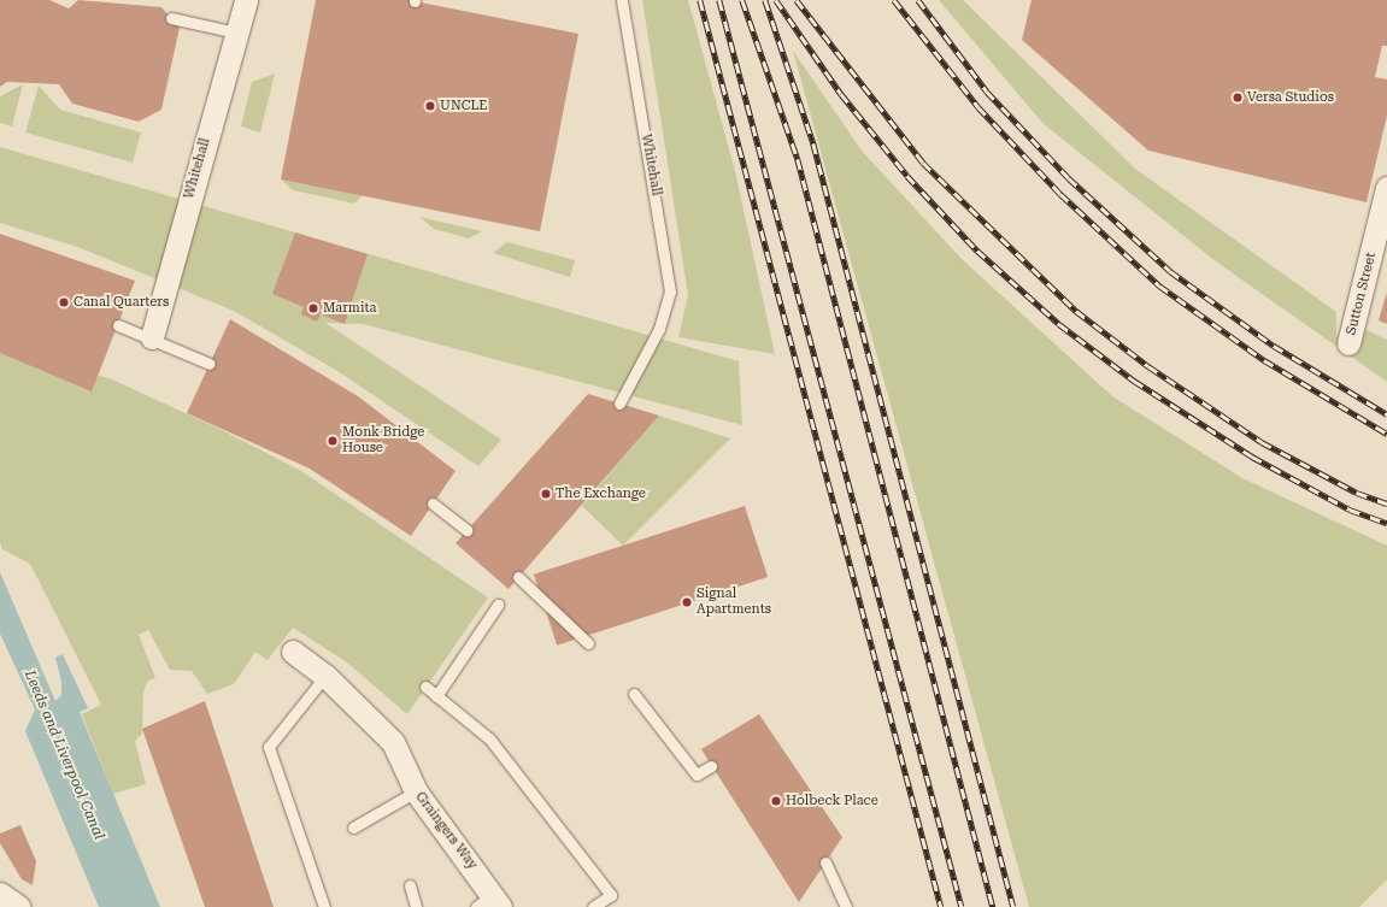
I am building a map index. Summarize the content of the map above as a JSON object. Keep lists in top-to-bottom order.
{
  "streets": {
    "street": ["Whitehall", "Sutton Street", "Graingers Way"]
  },
  "water": ["Leeds and Liverpool Canal"],
  "places": [
    "Versa Studios",
    "UNCLE",
    "Canal Quarters",
    "Marmita",
    "Monk Bridge House",
    "The Exchange",
    "Signal Apartments",
    "Holbeck Place"
  ]
}
